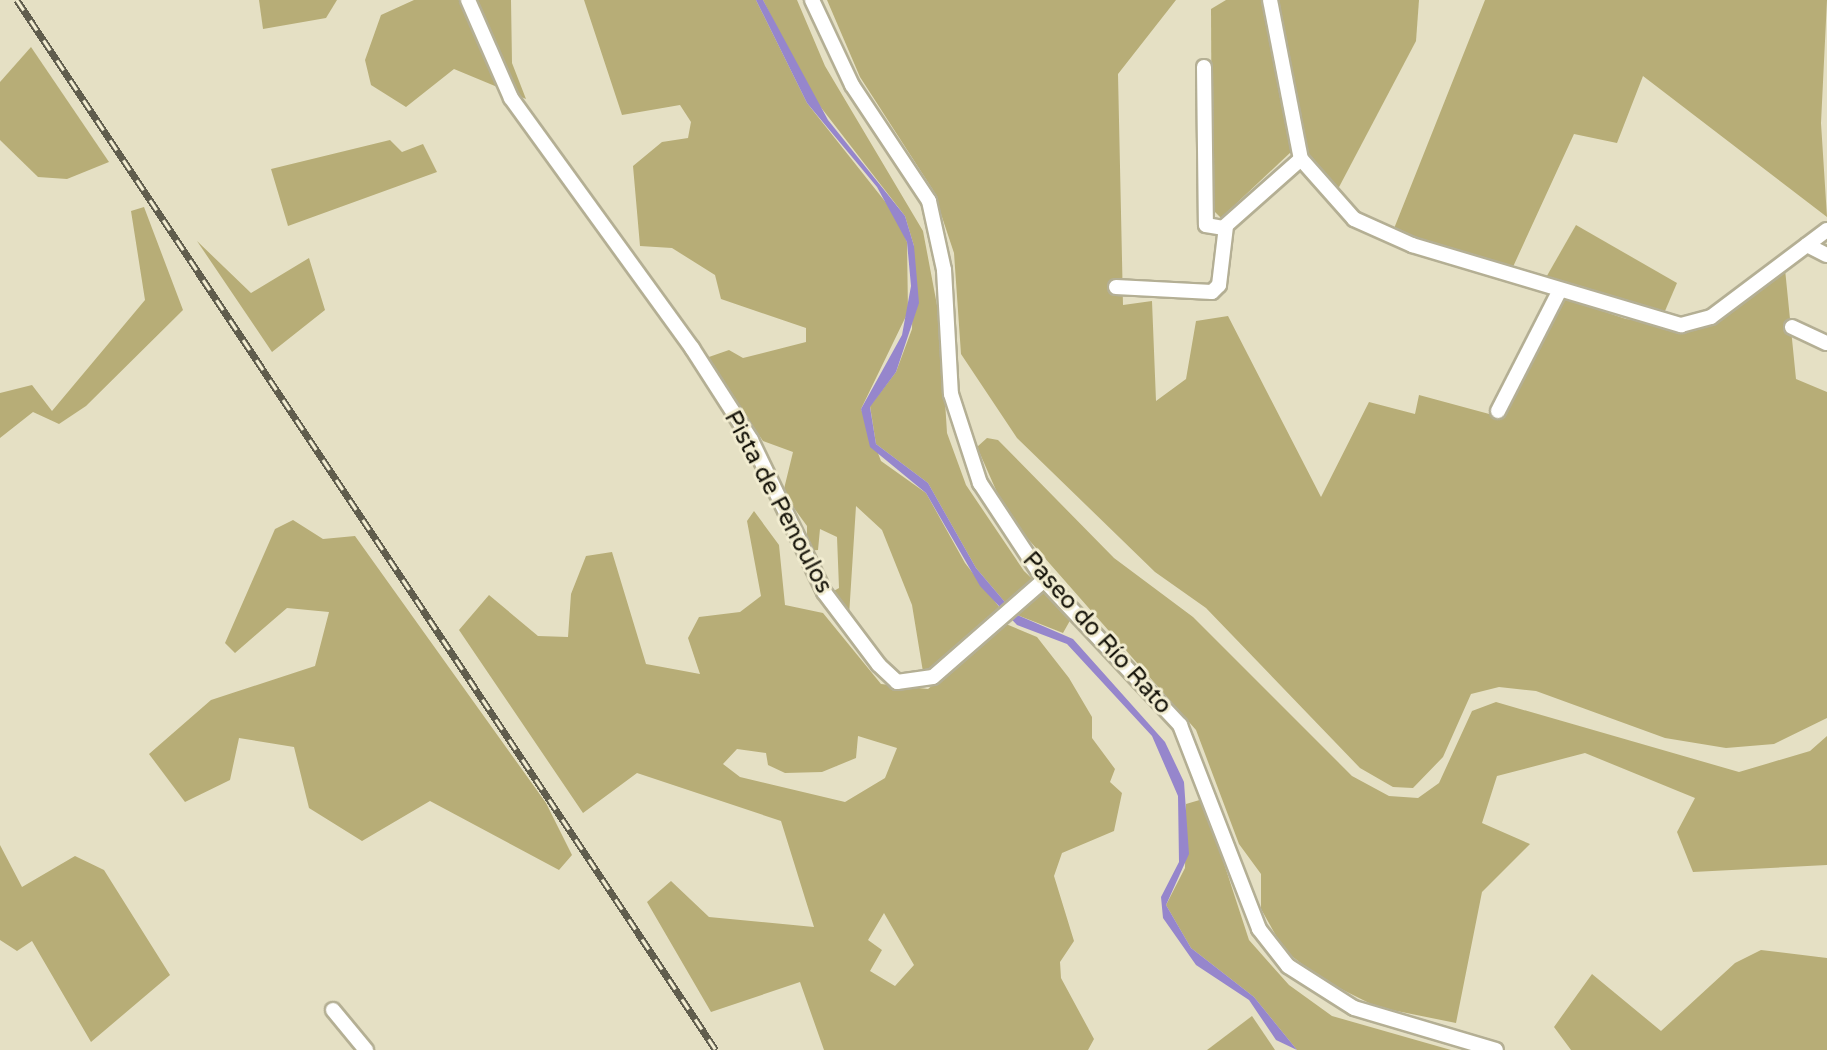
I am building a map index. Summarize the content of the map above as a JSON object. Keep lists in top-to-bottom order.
{
  "streets": {
    "street": ["Pista de Penoulos", "Paseo do Río Rato"]
  },
  "crossings": [
    ["Pista de Penoulos", "Paseo do Río Rato"]
  ]
}
